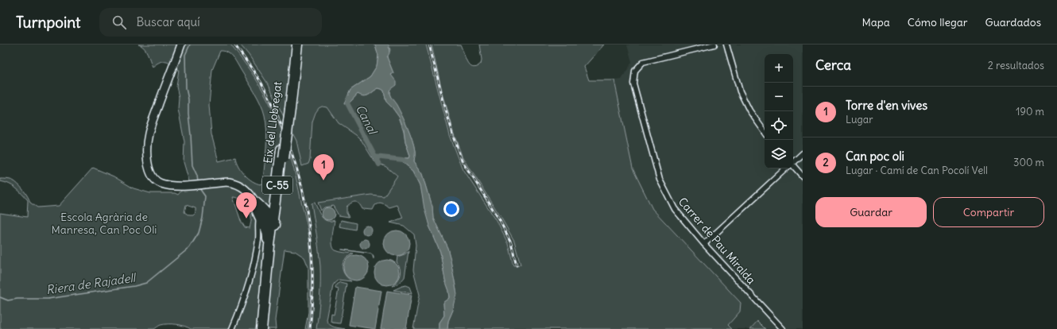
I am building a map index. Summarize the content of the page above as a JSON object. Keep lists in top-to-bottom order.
{
  "streets": {
    "highway": ["Eix del Llobregat", "C-55"],
    "street": ["Carrer de Pau Miralda"]
  },
  "water": ["Canal", "Riera de Rajadell"],
  "parks": ["Escola Agrària de Manresa, Can Poc Oli"],
  "page": {
    "header": "Turnpoint",
    "search": "Buscar aquí",
    "nav": ["Mapa", "Cómo llegar", "Guardados"],
    "heading": ["Cerca", "2 resultados"],
    "map_buttons": ["+", "−"],
    "list": [
      {
        "mark": "1",
        "name": "Torre d'en vives",
        "note": "Lugar",
        "value": "190 m"
      },
      {
        "mark": "2",
        "name": "Can poc oli",
        "note": "Lugar · Camí de Can Pocolí Vell",
        "value": "300 m"
      }
    ],
    "pins": ["1", "2"],
    "buttons": ["Guardar", "Compartir"]
  }
}
